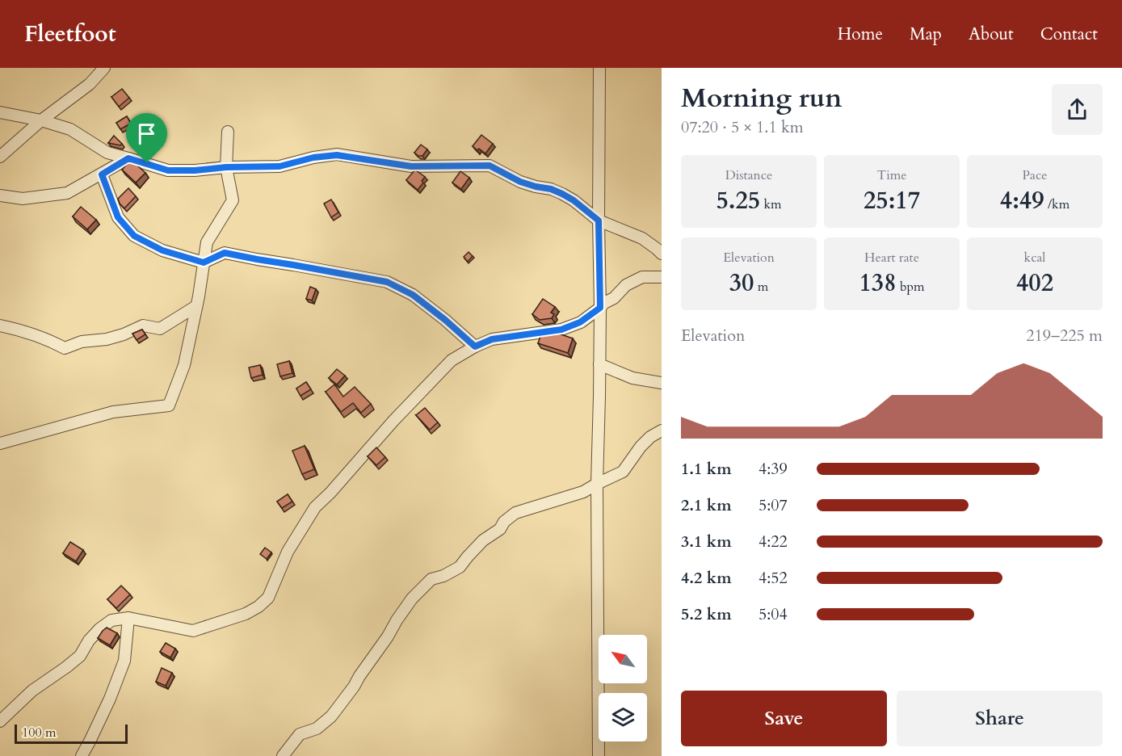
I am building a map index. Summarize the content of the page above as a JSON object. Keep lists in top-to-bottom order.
{
  "scale_bar": "100 m",
  "north": "top left",
  "page": {
    "header": "Fleetfoot",
    "nav": [
      "Home",
      "Map",
      "About",
      "Contact"
    ],
    "heading": ["Morning run", "07:20 · 5 × 1.1 km"],
    "stats": [
      ["Distance", "5.25 km"],
      ["Time", "25:17"],
      ["Pace", "4:49 /km"],
      ["Elevation", "30 m"],
      ["Heart rate", "138 bpm"],
      ["kcal", "402"]
    ],
    "chart": ["Elevation", "219–225 m"],
    "list": [
      {
        "name": "1.1 km",
        "note": "4:39"
      },
      {
        "name": "2.1 km",
        "note": "5:07"
      },
      {
        "name": "3.1 km",
        "note": "4:22"
      },
      {
        "name": "4.2 km",
        "note": "4:52"
      },
      {
        "name": "5.2 km",
        "note": "5:04"
      }
    ],
    "buttons": ["Save", "Share"],
    "scale": "100 m"
  }
}
